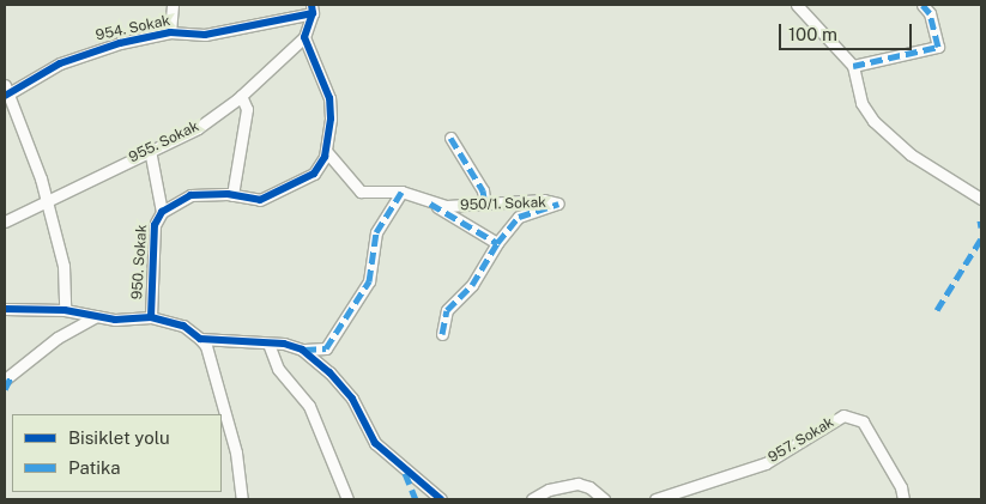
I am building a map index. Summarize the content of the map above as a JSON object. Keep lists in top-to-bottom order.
{
  "streets": {
    "street": [
      "954. Sokak",
      "955. Sokak",
      "950/1. Sokak",
      "950. Sokak",
      "957. Sokak"
    ]
  },
  "crossings": [
    ["955. Sokak", "950. Sokak"],
    ["950/1. Sokak", "950. Sokak"]
  ],
  "legend": ["Bisiklet yolu", "Patika"],
  "scale_bar": "100 m"
}
